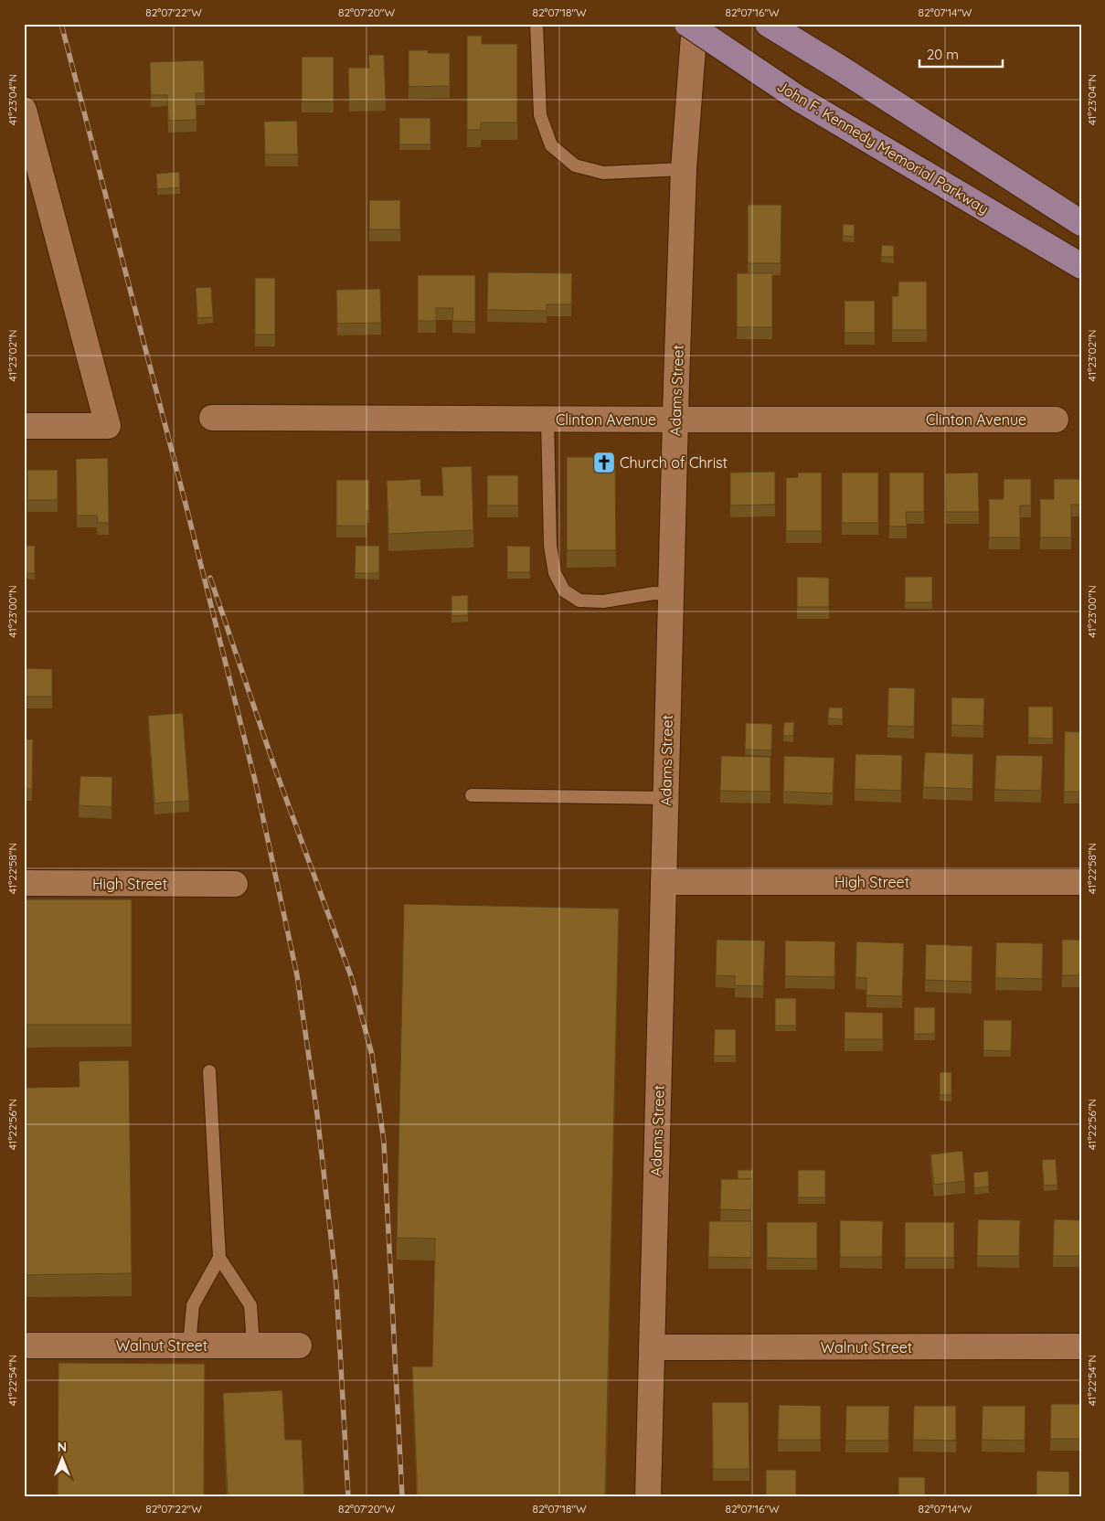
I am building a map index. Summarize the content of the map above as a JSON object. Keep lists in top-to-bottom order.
{
  "streets": {
    "main road": ["John F. Kennedy Memorial Parkway"],
    "street": [
      "Adams Street",
      "Clinton Avenue",
      "High Street",
      "Walnut Street"
    ]
  },
  "crossings": [
    ["Adams Street", "Clinton Avenue"],
    ["Adams Street", "High Street"],
    ["Adams Street", "Walnut Street"]
  ],
  "places": {
    "church": ["Church of Christ"]
  },
  "scale_bar": "20 m",
  "north": "top",
  "coordinates": [
    "82°07'22\"W",
    "82°07'20\"W",
    "82°07'18\"W",
    "82°07'16\"W",
    "82°07'14\"W",
    "41°23'04\"N",
    "41°23'02\"N",
    "41°23'00\"N",
    "41°22'58\"N",
    "41°22'56\"N",
    "41°22'54\"N"
  ]
}
